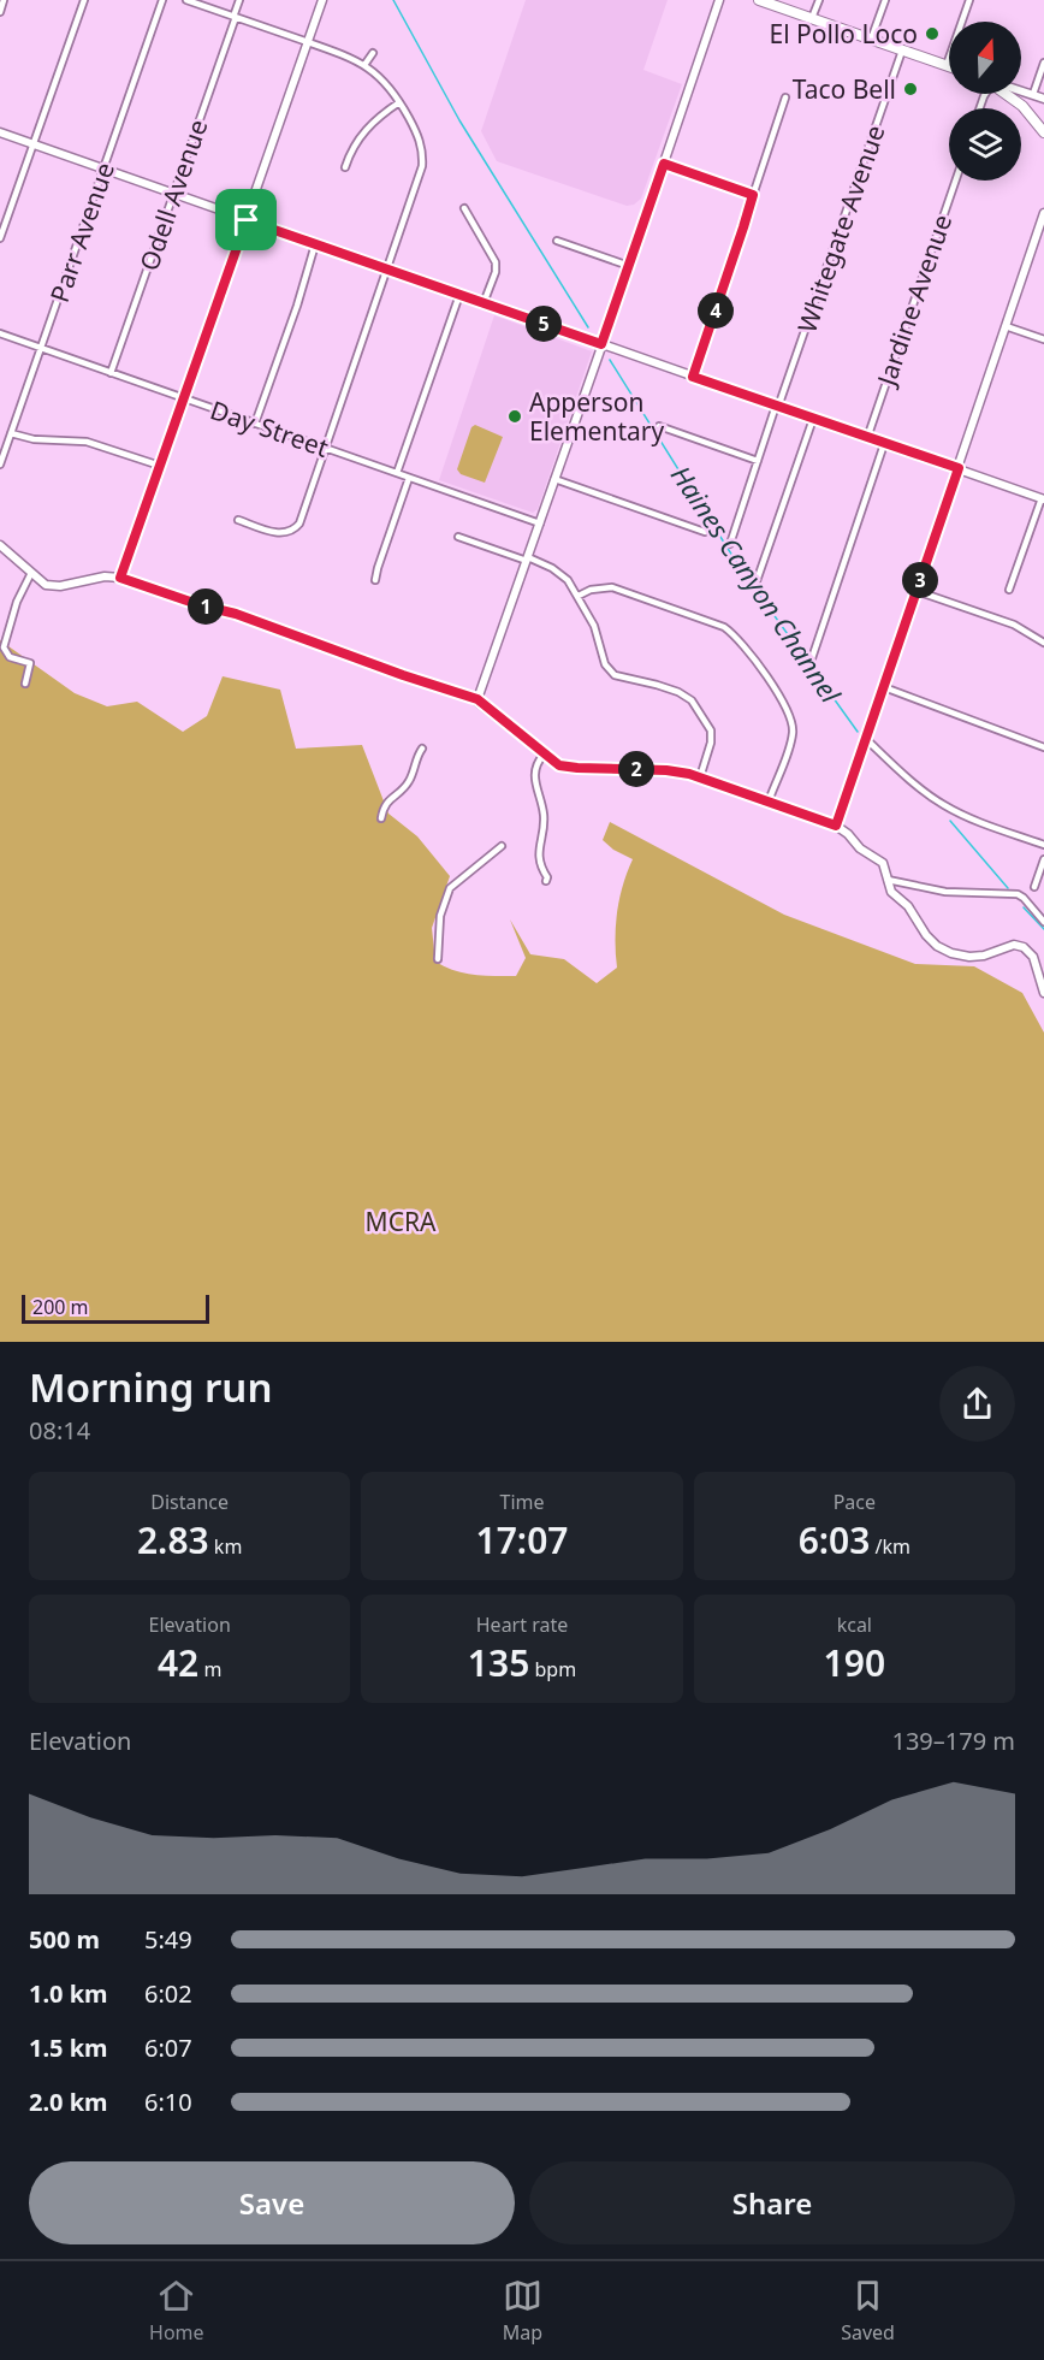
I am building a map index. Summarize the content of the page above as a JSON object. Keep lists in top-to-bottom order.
{
  "streets": {
    "street": [
      "Odell Avenue",
      "Whitegate Avenue",
      "Parr Avenue",
      "Jardine Avenue",
      "Day Street"
    ]
  },
  "crossings": [
    ["Odell Avenue", "Day Street"],
    ["Parr Avenue", "Day Street"]
  ],
  "water": ["Haines Canyon Channel"],
  "parks": ["MCRA"],
  "places": ["El Pollo Loco", "Taco Bell", "Apperson Elementary"],
  "scale_bar": "200 m",
  "north": "top",
  "page": {
    "pins": [
      "4",
      "5",
      "3",
      "1",
      "2"
    ],
    "scale": "200 m",
    "heading": ["Morning run", "08:14"],
    "stats": [
      ["Distance", "2.83 km"],
      ["Time", "17:07"],
      ["Pace", "6:03 /km"],
      ["Elevation", "42 m"],
      ["Heart rate", "135 bpm"],
      ["kcal", "190"]
    ],
    "chart": ["Elevation", "139–179 m"],
    "list": [
      {
        "name": "500 m",
        "note": "5:49"
      },
      {
        "name": "1.0 km",
        "note": "6:02"
      },
      {
        "name": "1.5 km",
        "note": "6:07"
      },
      {
        "name": "2.0 km",
        "note": "6:10"
      }
    ],
    "buttons": ["Save", "Share"],
    "tabs": ["Home", "Map", "Saved"]
  }
}
